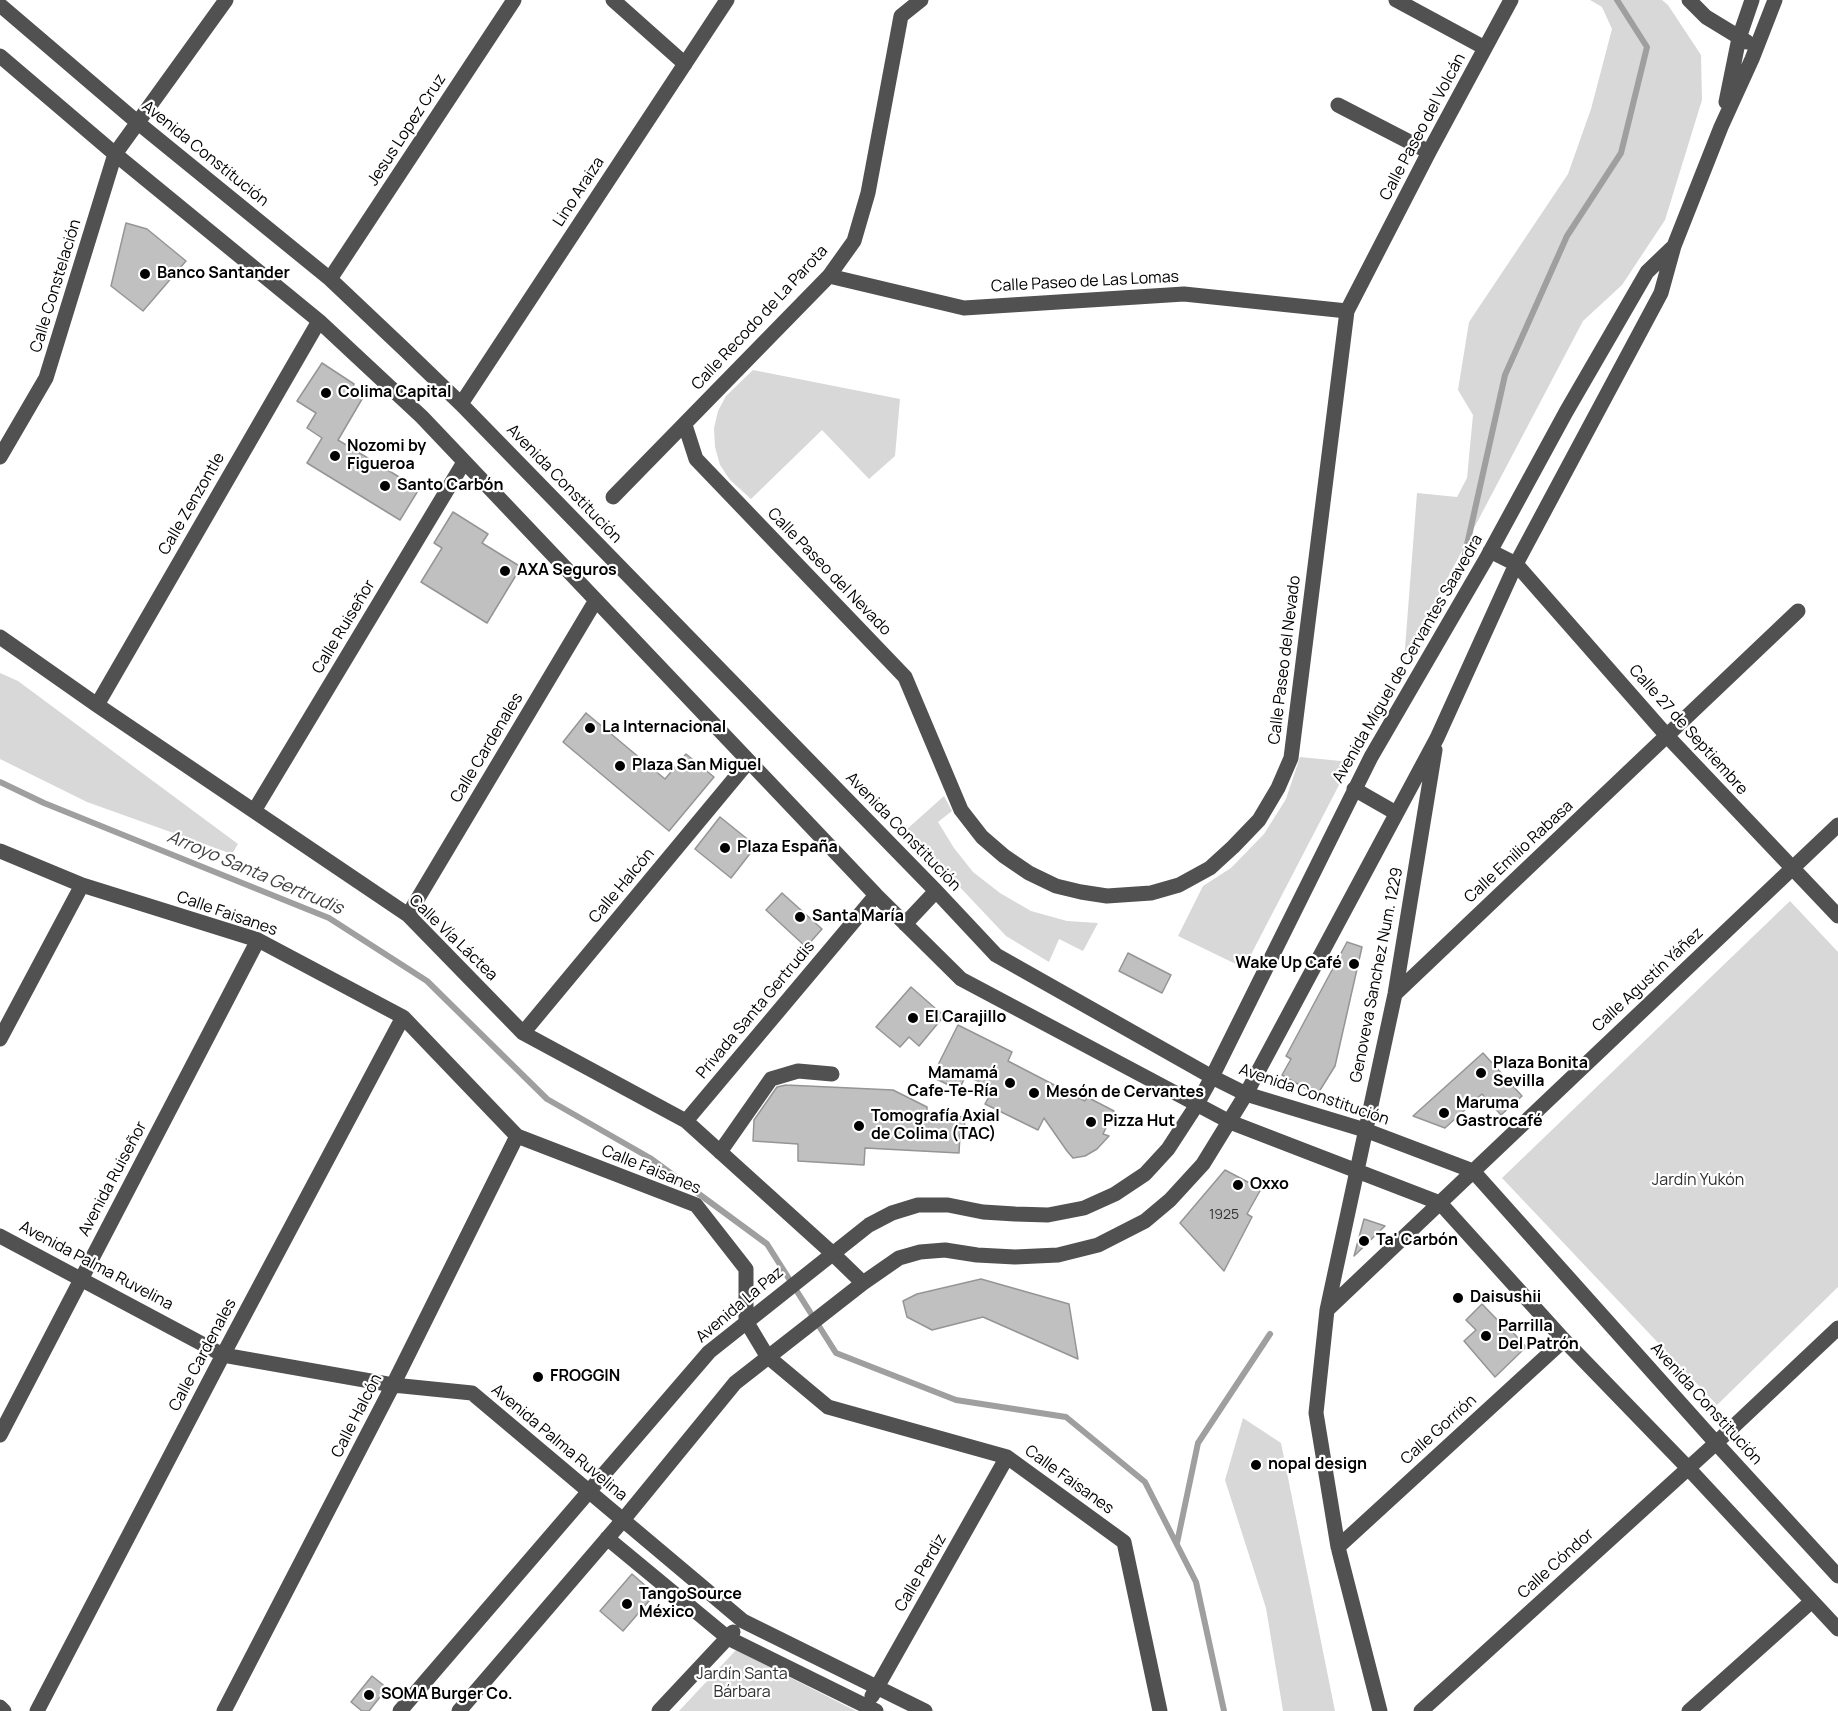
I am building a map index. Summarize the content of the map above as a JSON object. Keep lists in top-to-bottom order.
{
  "streets": {
    "street": [
      "Calle Paseo del Volcán",
      "Jesus Lopez Cruz",
      "Avenida Constitución",
      "Lino Araiza",
      "Calle Paseo de Las Lomas",
      "Calle Constelación",
      "Calle Recodo de La Parota",
      "Calle Zenzontle",
      "Calle Paseo del Nevado",
      "Calle Ruiseñor",
      "Avenida Miguel de Cervantes Saavedra",
      "Calle 27 de Septiembre",
      "Calle Cardenales",
      "Calle Emilio Rabasa",
      "Calle Halcón",
      "Calle Faisanes",
      "Calle Vía Láctea",
      "Genoveva Sanchez Num. 1229",
      "Calle Agustín Yáñez",
      "Privada Santa Gertrudis",
      "Avenida Ruiseñor",
      "Avenida Palma Ruvelina",
      "Avenida La Paz",
      "Calle Gorrión",
      "Calle Cóndor",
      "Calle Perdiz"
    ]
  },
  "crossings": [
    ["Calle Paseo del Volcán", "Calle Paseo de Las Lomas"],
    ["Calle Paseo del Volcán", "Calle Paseo del Nevado"],
    ["Jesus Lopez Cruz", "Avenida Constitución"],
    ["Avenida Constitución", "Lino Araiza"],
    ["Avenida Constitución", "Calle Constelación"],
    ["Avenida Constitución", "Avenida Miguel de Cervantes Saavedra"],
    ["Avenida Constitución", "Genoveva Sanchez Num. 1229"],
    ["Avenida Constitución", "Calle Agustín Yáñez"],
    ["Avenida Constitución", "Calle Cóndor"],
    ["Calle Paseo de Las Lomas", "Calle Recodo de La Parota"],
    ["Calle Paseo de Las Lomas", "Calle Paseo del Nevado"],
    ["Calle Recodo de La Parota", "Calle Paseo del Nevado"],
    ["Calle Zenzontle", "Calle Vía Láctea"],
    ["Calle Ruiseñor", "Calle Vía Láctea"],
    ["Avenida Miguel de Cervantes Saavedra", "Calle 27 de Septiembre"],
    ["Avenida Miguel de Cervantes Saavedra", "Genoveva Sanchez Num. 1229"],
    ["Avenida Miguel de Cervantes Saavedra", "Avenida La Paz"],
    ["Calle 27 de Septiembre", "Calle Emilio Rabasa"],
    ["Calle 27 de Septiembre", "Calle Agustín Yáñez"],
    ["Calle Cardenales", "Calle Faisanes"],
    ["Calle Cardenales", "Calle Vía Láctea"],
    ["Calle Cardenales", "Avenida Palma Ruvelina"],
    ["Calle Emilio Rabasa", "Genoveva Sanchez Num. 1229"],
    ["Calle Halcón", "Calle Faisanes"],
    ["Calle Halcón", "Calle Vía Láctea"],
    ["Calle Halcón", "Avenida Palma Ruvelina"],
    ["Calle Faisanes", "Avenida Ruiseñor"],
    ["Calle Faisanes", "Avenida La Paz"],
    ["Calle Faisanes", "Calle Perdiz"],
    ["Calle Vía Láctea", "Privada Santa Gertrudis"],
    ["Calle Vía Láctea", "Avenida La Paz"],
    ["Genoveva Sanchez Num. 1229", "Calle Agustín Yáñez"],
    ["Genoveva Sanchez Num. 1229", "Calle Gorrión"],
    ["Avenida Ruiseñor", "Avenida Palma Ruvelina"],
    ["Avenida Palma Ruvelina", "Avenida La Paz"],
    ["Avenida Palma Ruvelina", "Calle Perdiz"]
  ],
  "water": ["Arroyo Santa Gertrudis"],
  "parks": ["Jardín Yukón", "Jardín Santa Bárbara"],
  "places": [
    "Banco Santander",
    "Colima Capital",
    "Nozomi by Figueroa",
    "Santo Carbón",
    "AXA Seguros",
    "La Internacional",
    "Plaza San Miguel",
    "Plaza España",
    "Santa María",
    "Wake Up Café",
    "El Carajillo",
    "Plaza Bonita Sevilla",
    "Mamamá Cafe-Te-Ría",
    "Mesón de Cervantes",
    "Maruma Gastrocafé",
    "Pizza Hut",
    "Tomografía Axial de Colima (TAC)",
    "Oxxo",
    "Ta' Carbón",
    "Daisushii",
    "Parrilla Del Patrón",
    "FROGGIN",
    "nopal design",
    "TangoSource México",
    "SOMA Burger Co."
  ],
  "house_numbers": ["1925"]
}
